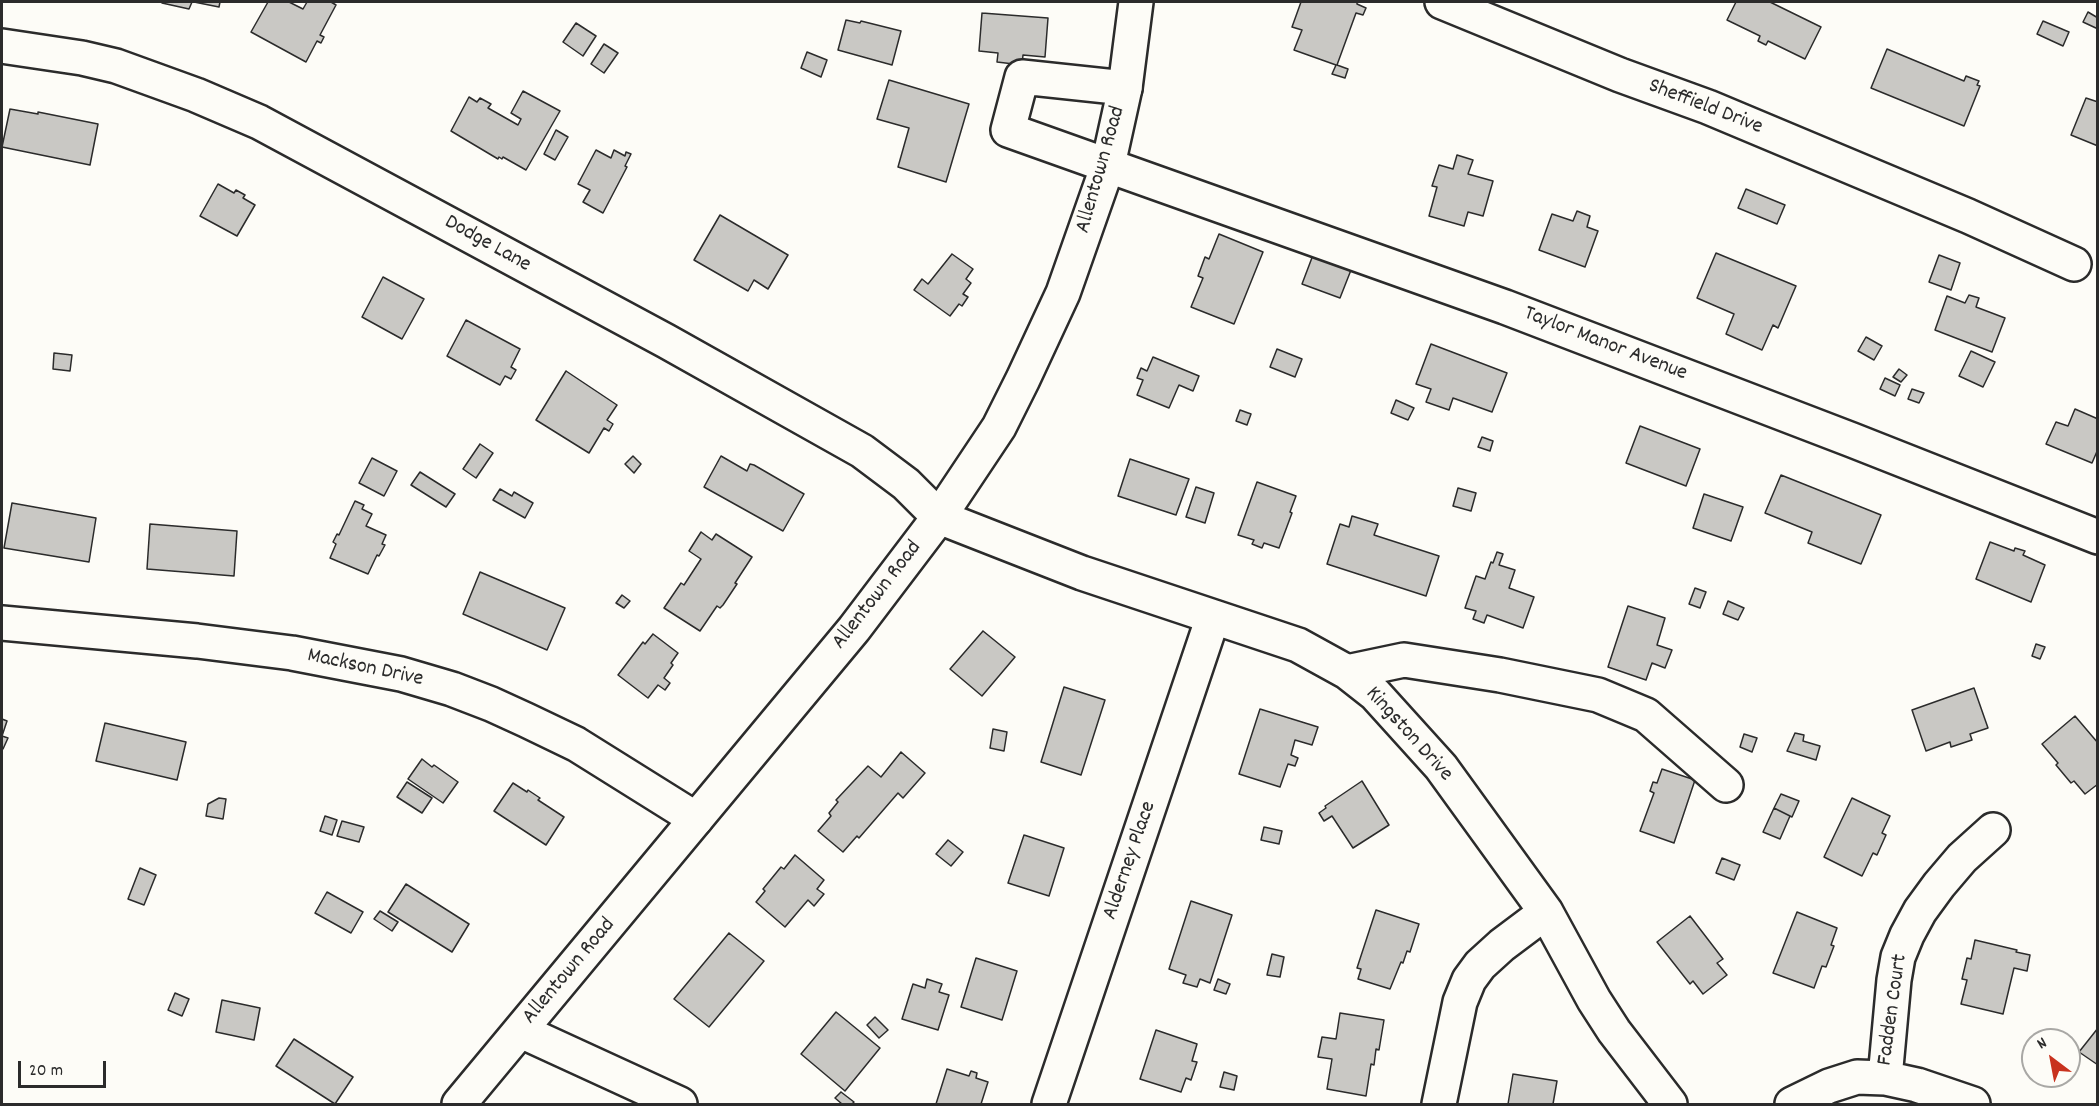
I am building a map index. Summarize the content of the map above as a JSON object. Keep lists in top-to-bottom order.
{
  "streets": {
    "street": [
      "Sheffield Drive",
      "Allentown Road",
      "Dodge Lane",
      "Taylor Manor Avenue",
      "Mackson Drive",
      "Kingston Drive",
      "Alderney Place",
      "Fadden Court"
    ]
  },
  "crossings": [
    ["Allentown Road", "Dodge Lane"],
    ["Allentown Road", "Taylor Manor Avenue"],
    ["Allentown Road", "Mackson Drive"],
    ["Allentown Road", "Kingston Drive"],
    ["Dodge Lane", "Kingston Drive"],
    ["Kingston Drive", "Alderney Place"]
  ],
  "scale_bar": "20 m",
  "north": "top left"
}
